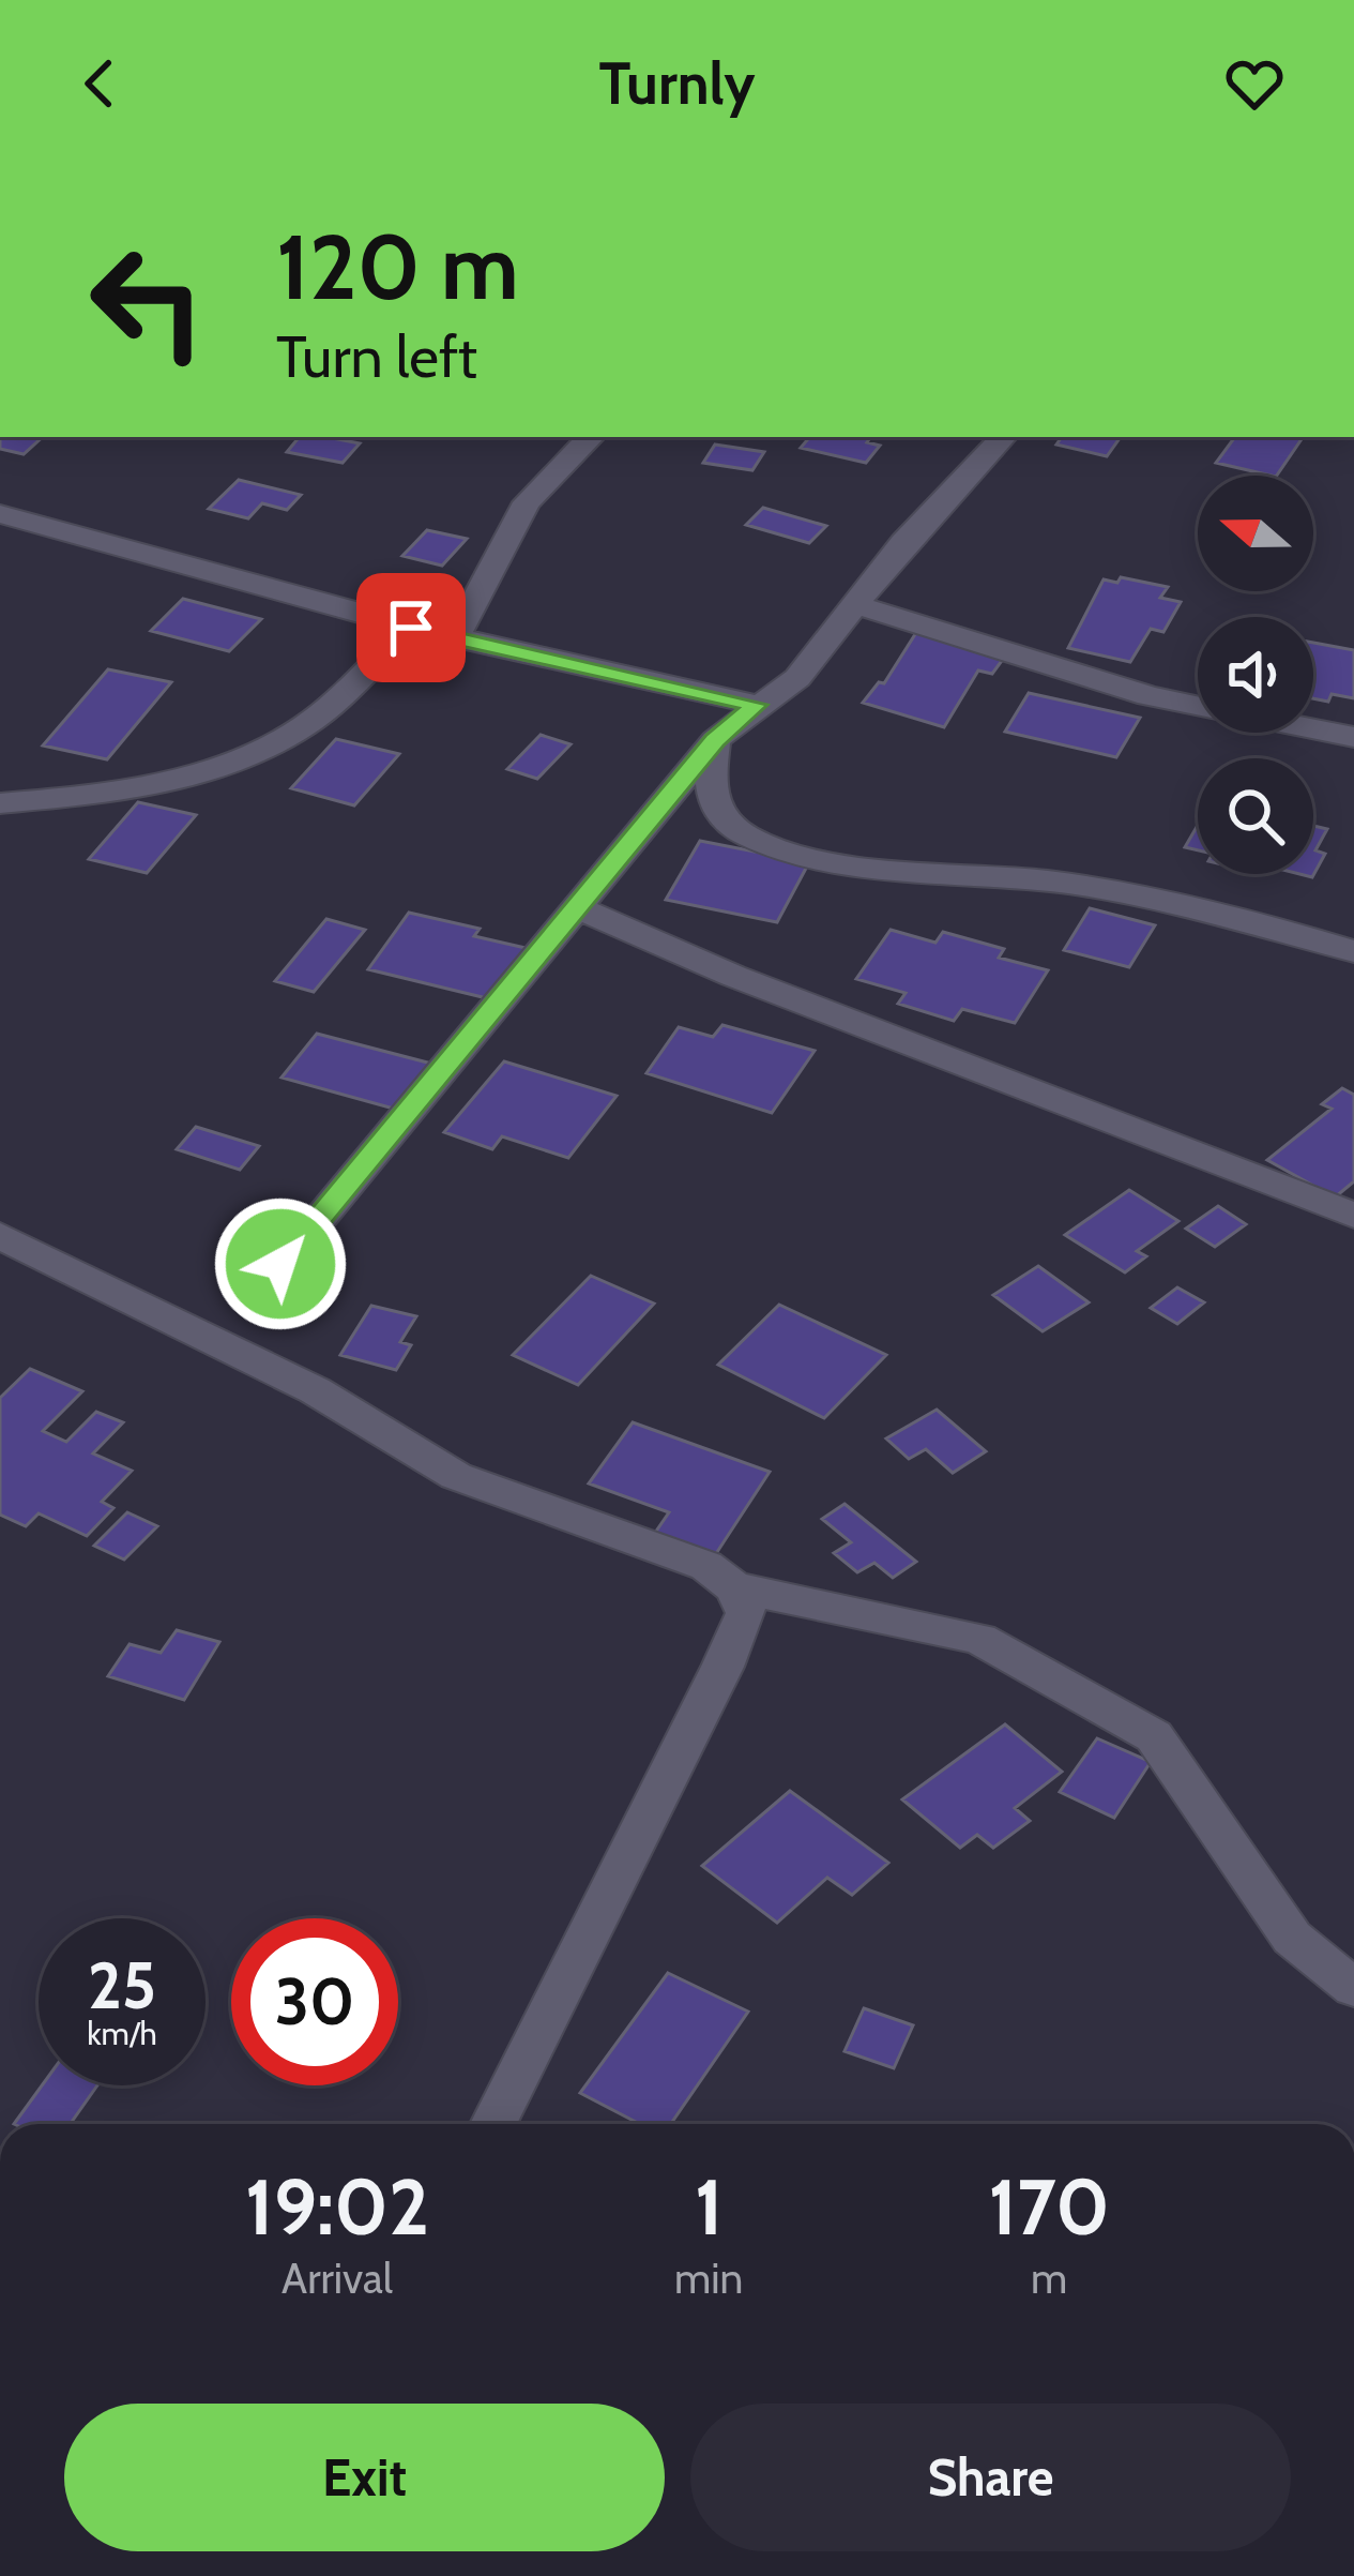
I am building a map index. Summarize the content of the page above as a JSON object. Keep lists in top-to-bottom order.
{
  "north": "left",
  "page": {
    "header": "Turnly",
    "turn": ["120 m", "Turn left"],
    "speed": "25 km/h",
    "limit": "30",
    "eta": [
      "19:02",
      "Arrival",
      "1",
      "min",
      "170",
      "m"
    ],
    "buttons": ["Exit", "Share"]
  }
}
